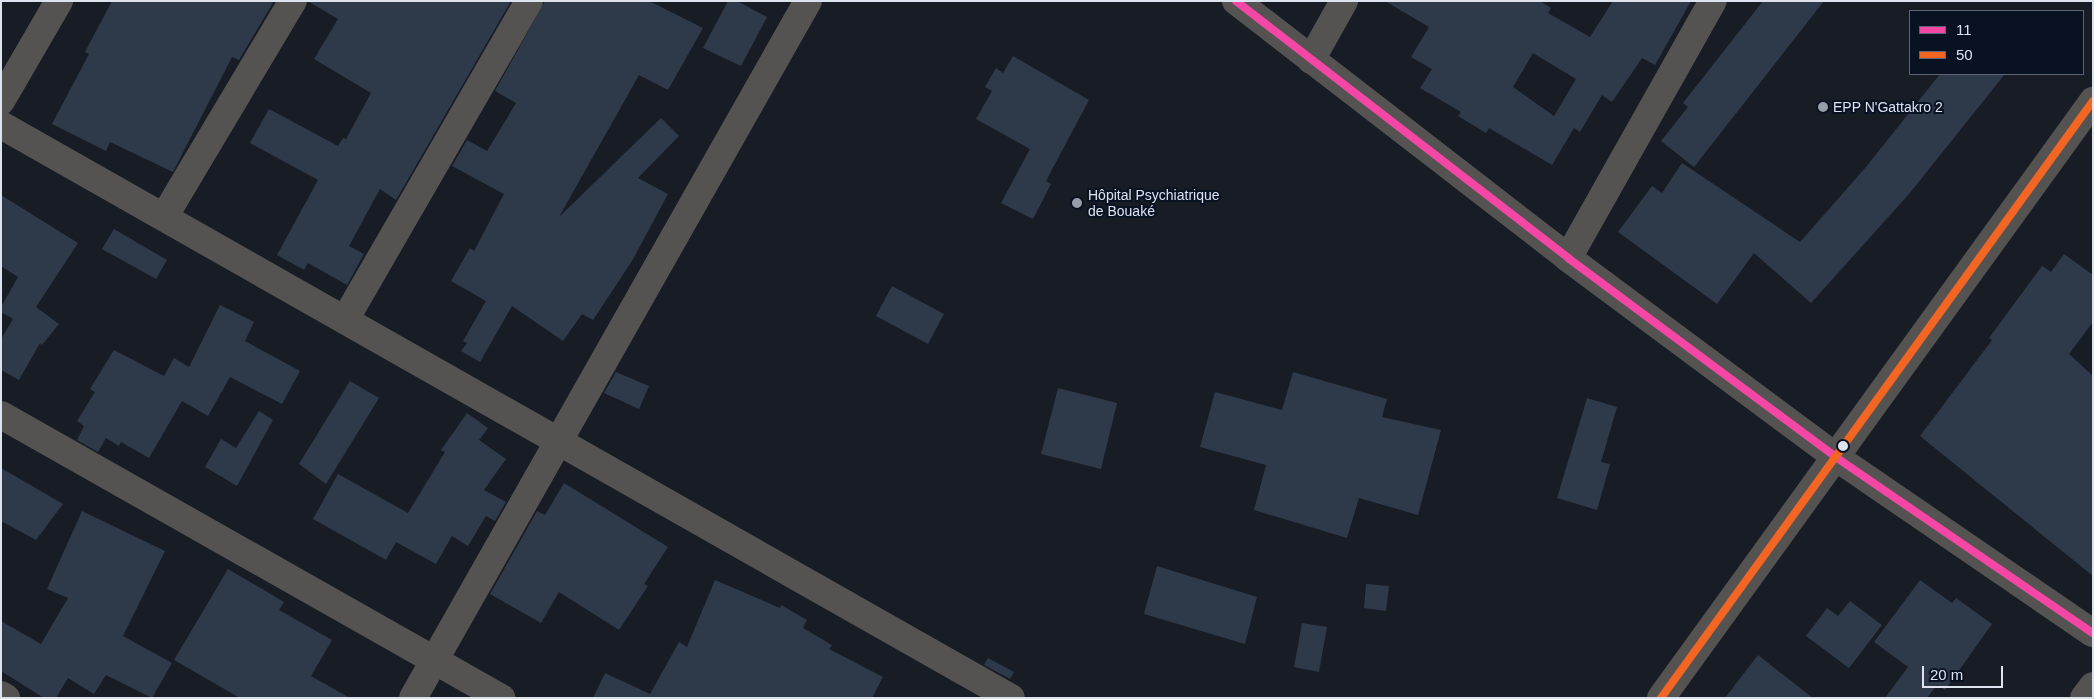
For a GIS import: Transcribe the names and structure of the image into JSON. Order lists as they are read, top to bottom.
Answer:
{
  "places": ["EPP N'Gattakro 2", "Hôpital Psychiatrique de Bouaké"],
  "lines": ["transit line 11", "transit line 50"],
  "legend": ["11", "50"],
  "scale_bar": "20 m"
}
